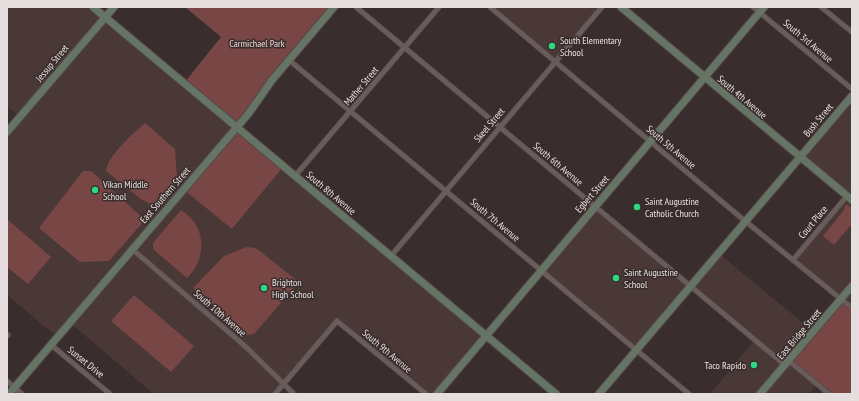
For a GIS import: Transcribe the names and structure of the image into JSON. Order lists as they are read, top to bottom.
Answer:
{
  "streets": {
    "street": [
      "South 3rd Avenue",
      "Jessup Street",
      "Mather Street",
      "South 4th Avenue",
      "Bush Street",
      "Skeel Street",
      "South 5th Avenue",
      "South 6th Avenue",
      "South 8th Avenue",
      "Egbert Street",
      "East Southern Street",
      "South 7th Avenue",
      "Court Place",
      "South 10th Avenue",
      "East Bridge Street",
      "South 9th Avenue",
      "Sunset Drive"
    ]
  },
  "crossings": [
    ["South 3rd Avenue", "Egbert Street"],
    ["Jessup Street", "South 8th Avenue"],
    ["Mather Street", "South 6th Avenue"],
    ["Mather Street", "South 8th Avenue"],
    ["Mather Street", "South 7th Avenue"],
    ["South 4th Avenue", "Bush Street"],
    ["South 4th Avenue", "Egbert Street"],
    ["South 4th Avenue", "Court Place"],
    ["Bush Street", "South 5th Avenue"],
    ["Bush Street", "South 6th Avenue"],
    ["Bush Street", "South 7th Avenue"],
    ["Skeel Street", "South 5th Avenue"],
    ["Skeel Street", "South 6th Avenue"],
    ["Skeel Street", "South 8th Avenue"],
    ["Skeel Street", "South 7th Avenue"],
    ["South 5th Avenue", "Egbert Street"],
    ["South 5th Avenue", "Court Place"],
    ["South 5th Avenue", "East Bridge Street"],
    ["South 6th Avenue", "Egbert Street"],
    ["South 6th Avenue", "East Bridge Street"],
    ["South 8th Avenue", "Egbert Street"],
    ["South 8th Avenue", "East Southern Street"],
    ["Egbert Street", "South 7th Avenue"],
    ["East Southern Street", "South 7th Avenue"],
    ["East Southern Street", "South 10th Avenue"],
    ["East Southern Street", "Sunset Drive"],
    ["South 10th Avenue", "South 9th Avenue"]
  ],
  "parks": ["Carmichael Park"],
  "places": [
    "South Elementary School",
    "Vikan Middle School",
    "Saint Augustine Catholic Church",
    "Saint Augustine School",
    "Brighton High School",
    "Taco Rapido"
  ]
}
